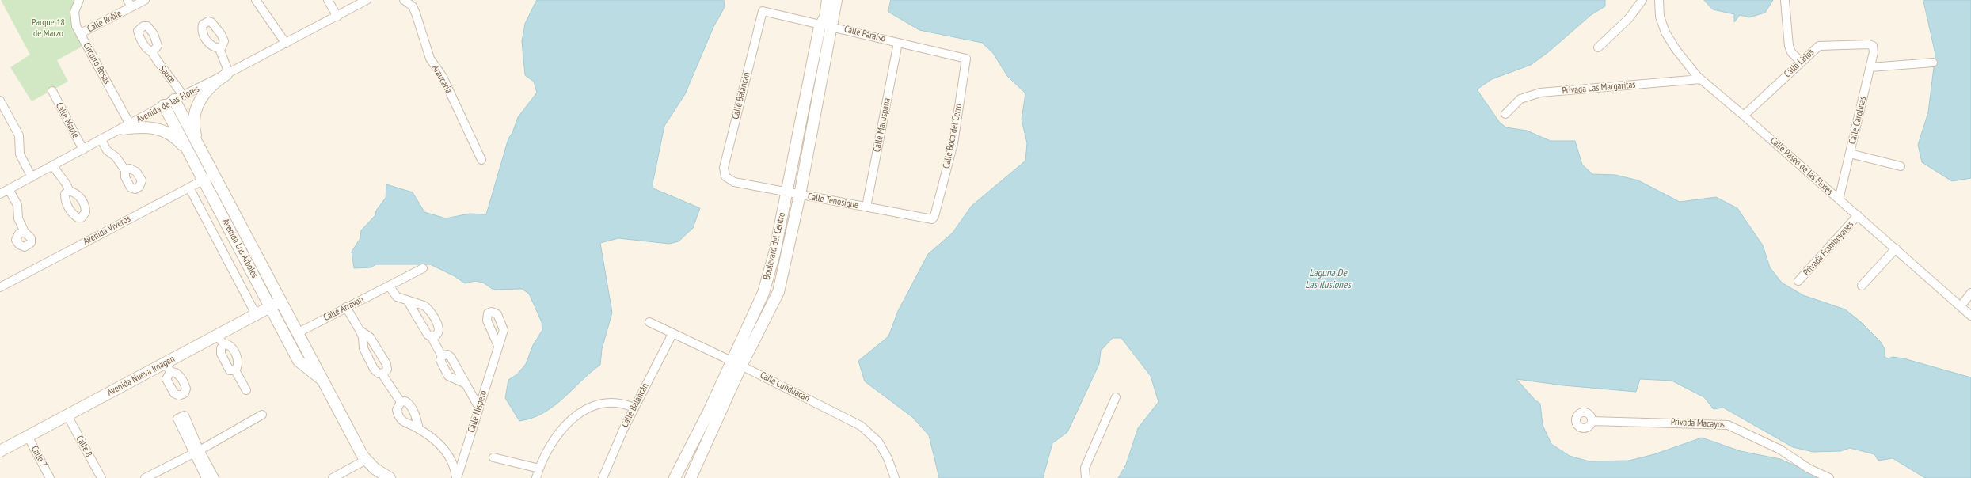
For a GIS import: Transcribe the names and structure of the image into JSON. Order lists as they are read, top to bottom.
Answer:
{
  "streets": {
    "street": [
      "Calle Roble",
      "Calle Paraíso",
      "Circuito Rosas",
      "Calle Lirios",
      "Sauce",
      "Araucaria",
      "Privada Las Margaritas",
      "Calle Balancán",
      "Avenida de las Flores",
      "Calle Maple",
      "Calle Carolinas",
      "Calle Macuspana",
      "Calle Boca del Cerro",
      "Calle Paseo de las Flores",
      "Calle Tenosique",
      "Avenida Viveros",
      "Boulevard del Centro",
      "Avenida Los Árboles",
      "Privada Framboyanes",
      "Calle Arrayán",
      "Avenida Nueva Imagen",
      "Calle Cunduacán",
      "Calle Níspero",
      "Privada Macayos",
      "Calle 8",
      "Calle 7"
    ]
  },
  "crossings": [
    ["Calle Roble", "Circuito Rosas"],
    ["Calle Paraíso", "Calle Balancán"],
    ["Calle Paraíso", "Calle Macuspana"],
    ["Calle Paraíso", "Calle Boca del Cerro"],
    ["Calle Paraíso", "Boulevard del Centro"],
    ["Circuito Rosas", "Avenida de las Flores"],
    ["Calle Lirios", "Calle Carolinas"],
    ["Calle Lirios", "Calle Paseo de las Flores"],
    ["Sauce", "Avenida de las Flores"],
    ["Sauce", "Avenida Los Árboles"],
    ["Privada Las Margaritas", "Calle Paseo de las Flores"],
    ["Calle Balancán", "Calle Tenosique"],
    ["Calle Balancán", "Calle Cunduacán"],
    ["Avenida de las Flores", "Calle Maple"],
    ["Avenida de las Flores", "Avenida Los Árboles"],
    ["Calle Carolinas", "Calle Paseo de las Flores"],
    ["Calle Macuspana", "Calle Tenosique"],
    ["Calle Boca del Cerro", "Calle Tenosique"],
    ["Calle Paseo de las Flores", "Privada Framboyanes"],
    ["Calle Tenosique", "Boulevard del Centro"],
    ["Avenida Viveros", "Avenida Los Árboles"],
    ["Boulevard del Centro", "Calle Cunduacán"],
    ["Avenida Los Árboles", "Calle Arrayán"],
    ["Avenida Los Árboles", "Avenida Nueva Imagen"],
    ["Avenida Nueva Imagen", "Calle 8"],
    ["Avenida Nueva Imagen", "Calle 7"]
  ],
  "water": ["Laguna De Las Ilusiones"],
  "parks": ["Parque 18 de Marzo"]
}
